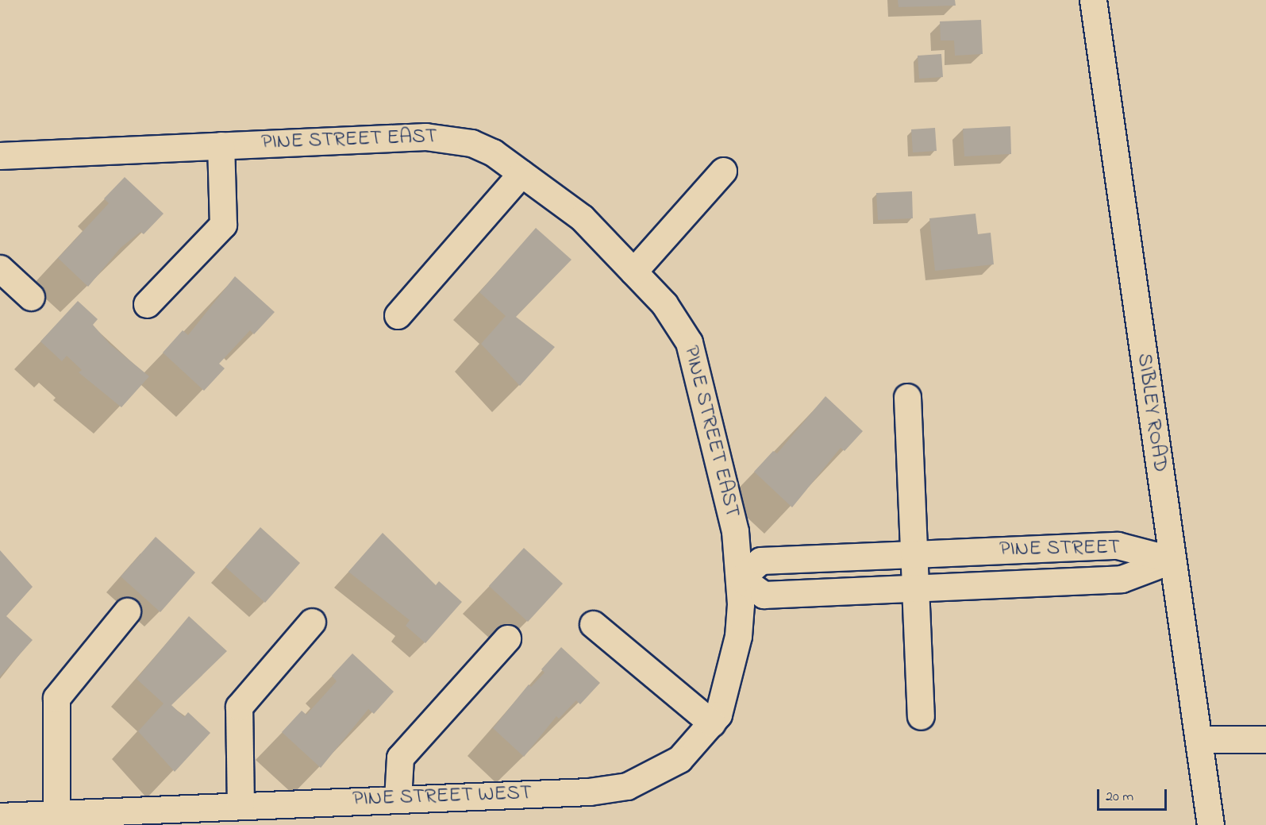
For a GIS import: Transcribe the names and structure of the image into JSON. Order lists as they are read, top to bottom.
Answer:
{
  "streets": {
    "street": [
      "PINE STREET EAST",
      "SIBLEY ROAD",
      "PINE STREET",
      "PINE STREET WEST"
    ]
  },
  "crossings": [
    ["PINE STREET EAST", "PINE STREET"],
    ["PINE STREET EAST", "PINE STREET WEST"],
    ["SIBLEY ROAD", "PINE STREET"],
    ["PINE STREET", "PINE STREET WEST"]
  ],
  "scale_bar": "20 m"
}
